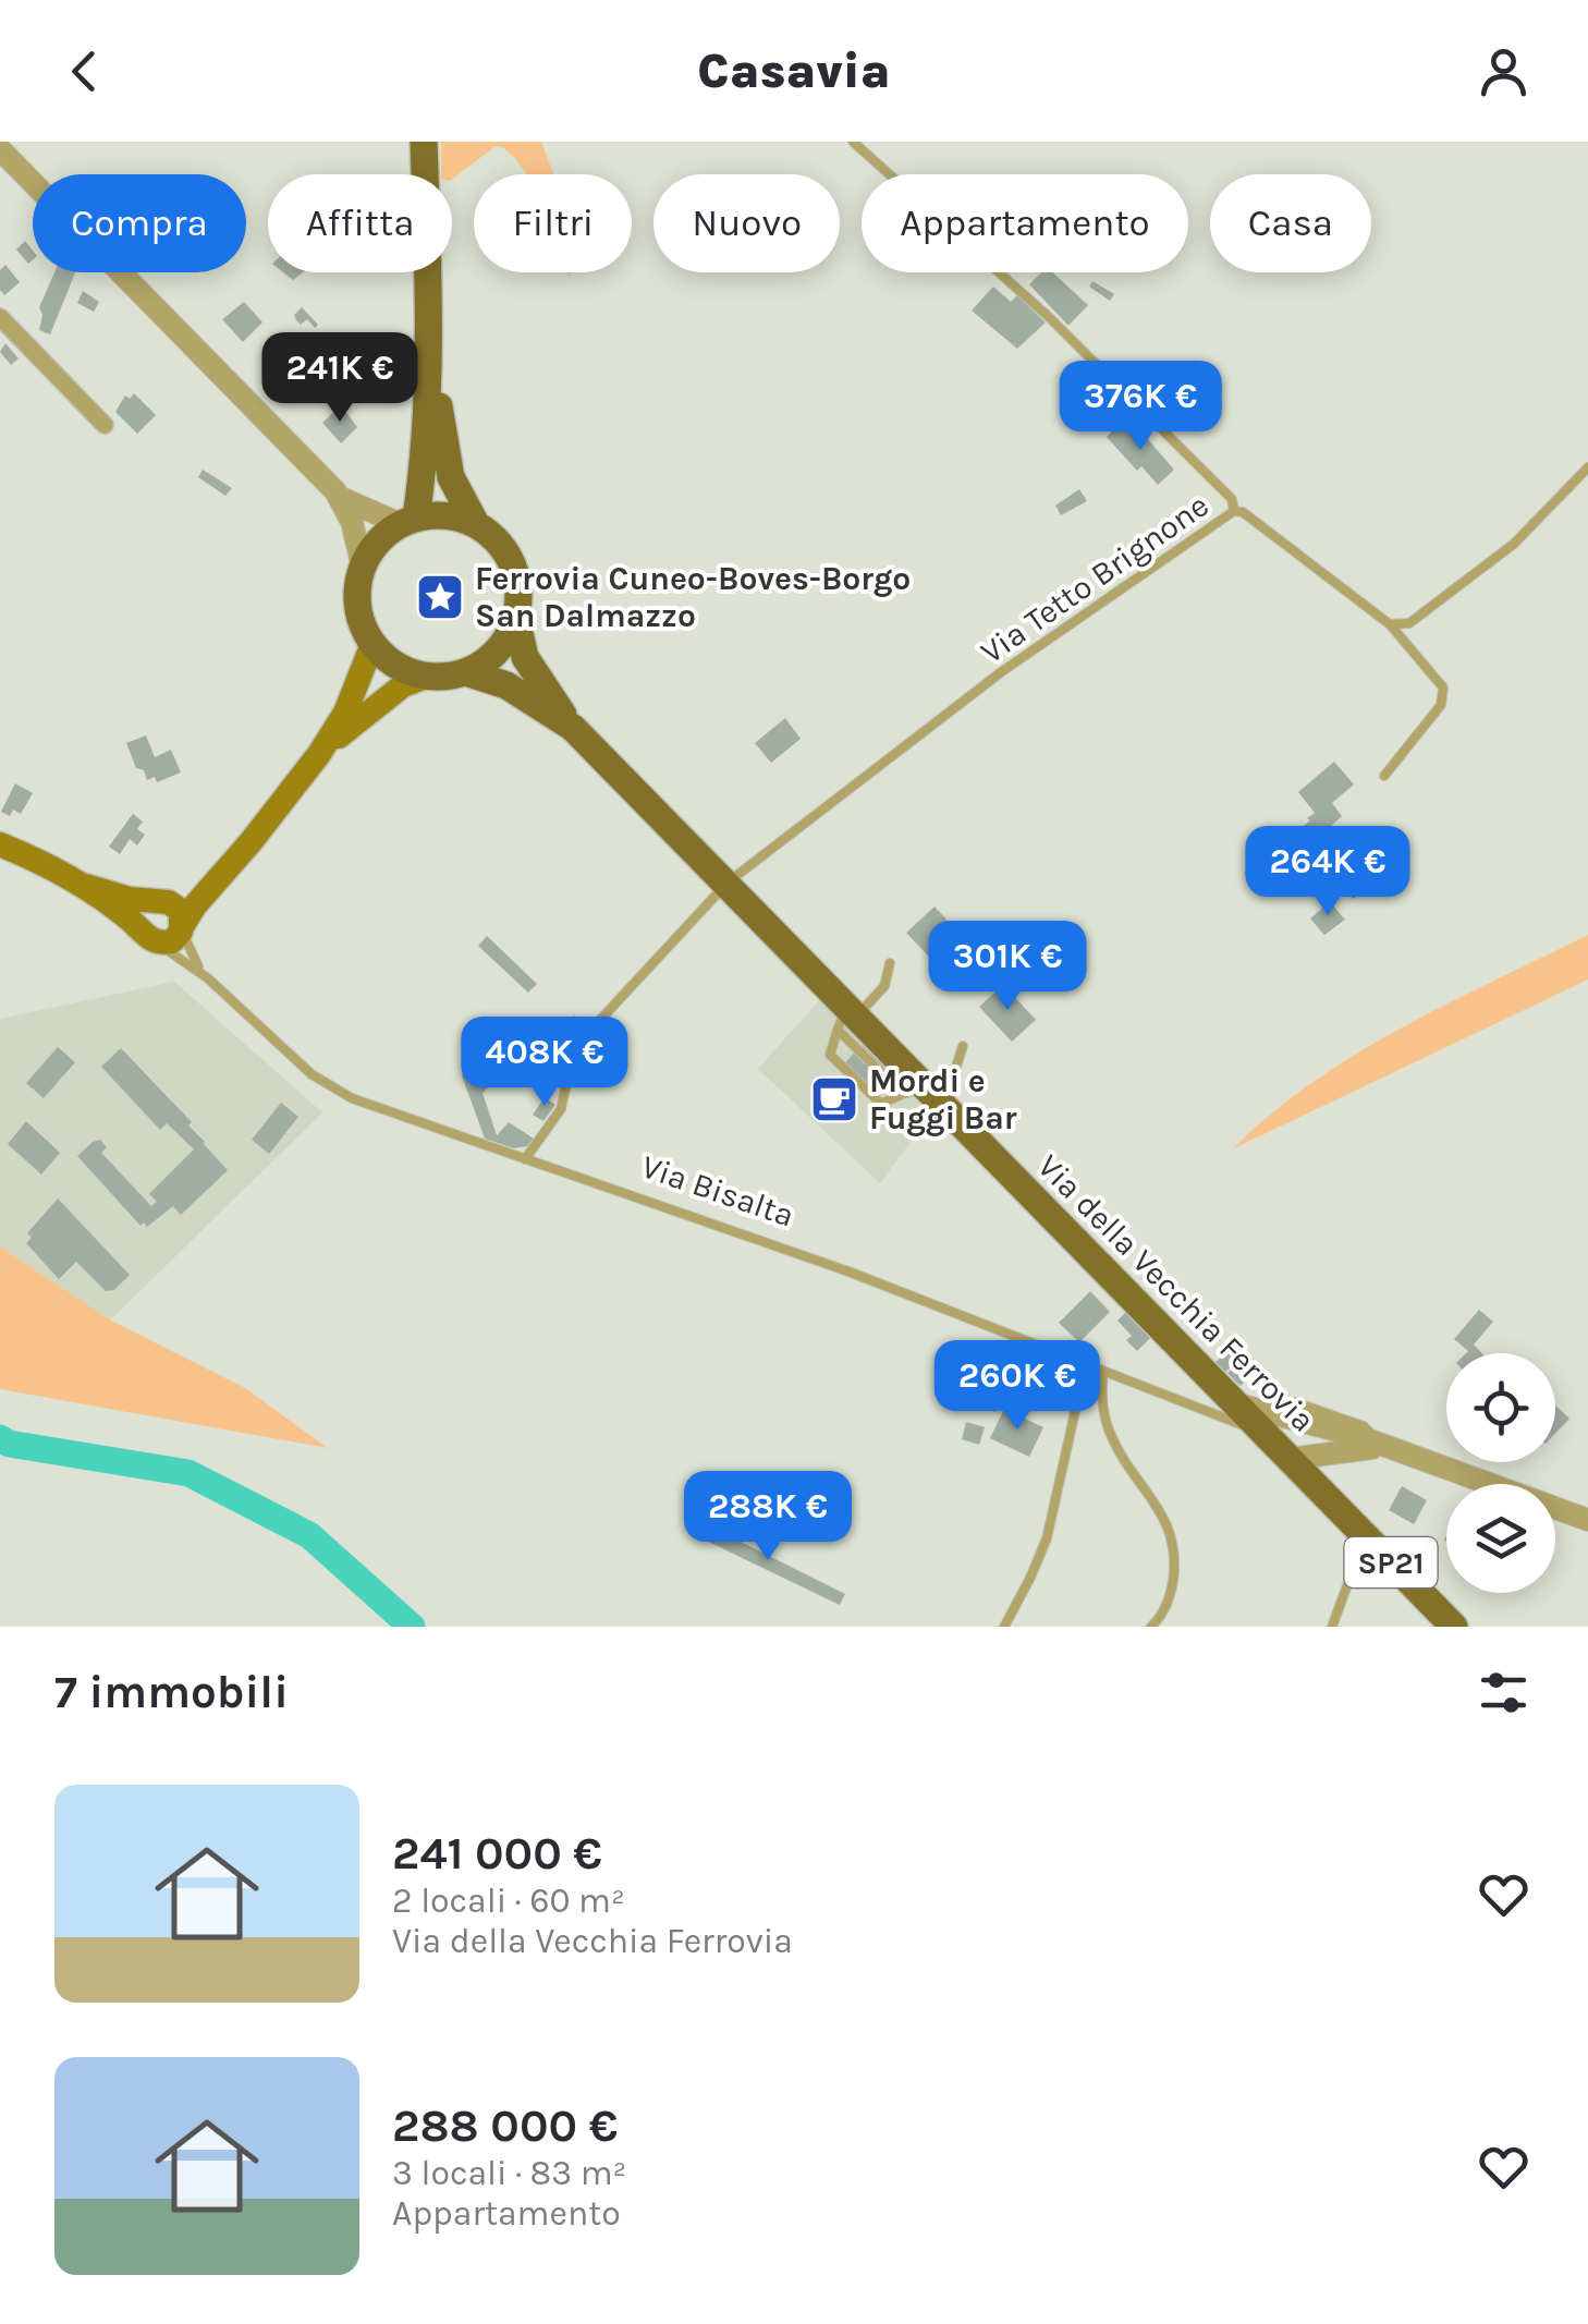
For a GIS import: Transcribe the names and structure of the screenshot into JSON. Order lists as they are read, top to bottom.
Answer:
{
  "streets": {
    "main road": ["Via Bisalta", "Via della Vecchia Ferrovia", "SP21"],
    "lane": ["Via Tetto Brignone"]
  },
  "crossings": [
    ["Via Tetto Brignone", "Via Bisalta"],
    ["Via Tetto Brignone", "Via della Vecchia Ferrovia"],
    ["Via Bisalta", "Via della Vecchia Ferrovia"]
  ],
  "places": {
    "place": ["Ferrovia Cuneo-Boves-Borgo San Dalmazzo"],
    "cafe": ["Mordi e Fuggi Bar"]
  },
  "page": {
    "header": "Casavia",
    "chip": [
      "Compra",
      "Affitta",
      "Filtri",
      "Nuovo",
      "Appartamento",
      "Casa"
    ],
    "price": [
      "241K €",
      "376K €",
      "264K €",
      "301K €",
      "408K €",
      "260K €",
      "288K €"
    ],
    "heading": "7 immobili",
    "list": [
      {
        "name": "241 000 €",
        "note": "2 locali · 60 m² · Via della Vecchia Ferrovia"
      },
      {
        "name": "288 000 €",
        "note": "3 locali · 83 m² · Appartamento"
      }
    ]
  }
}
